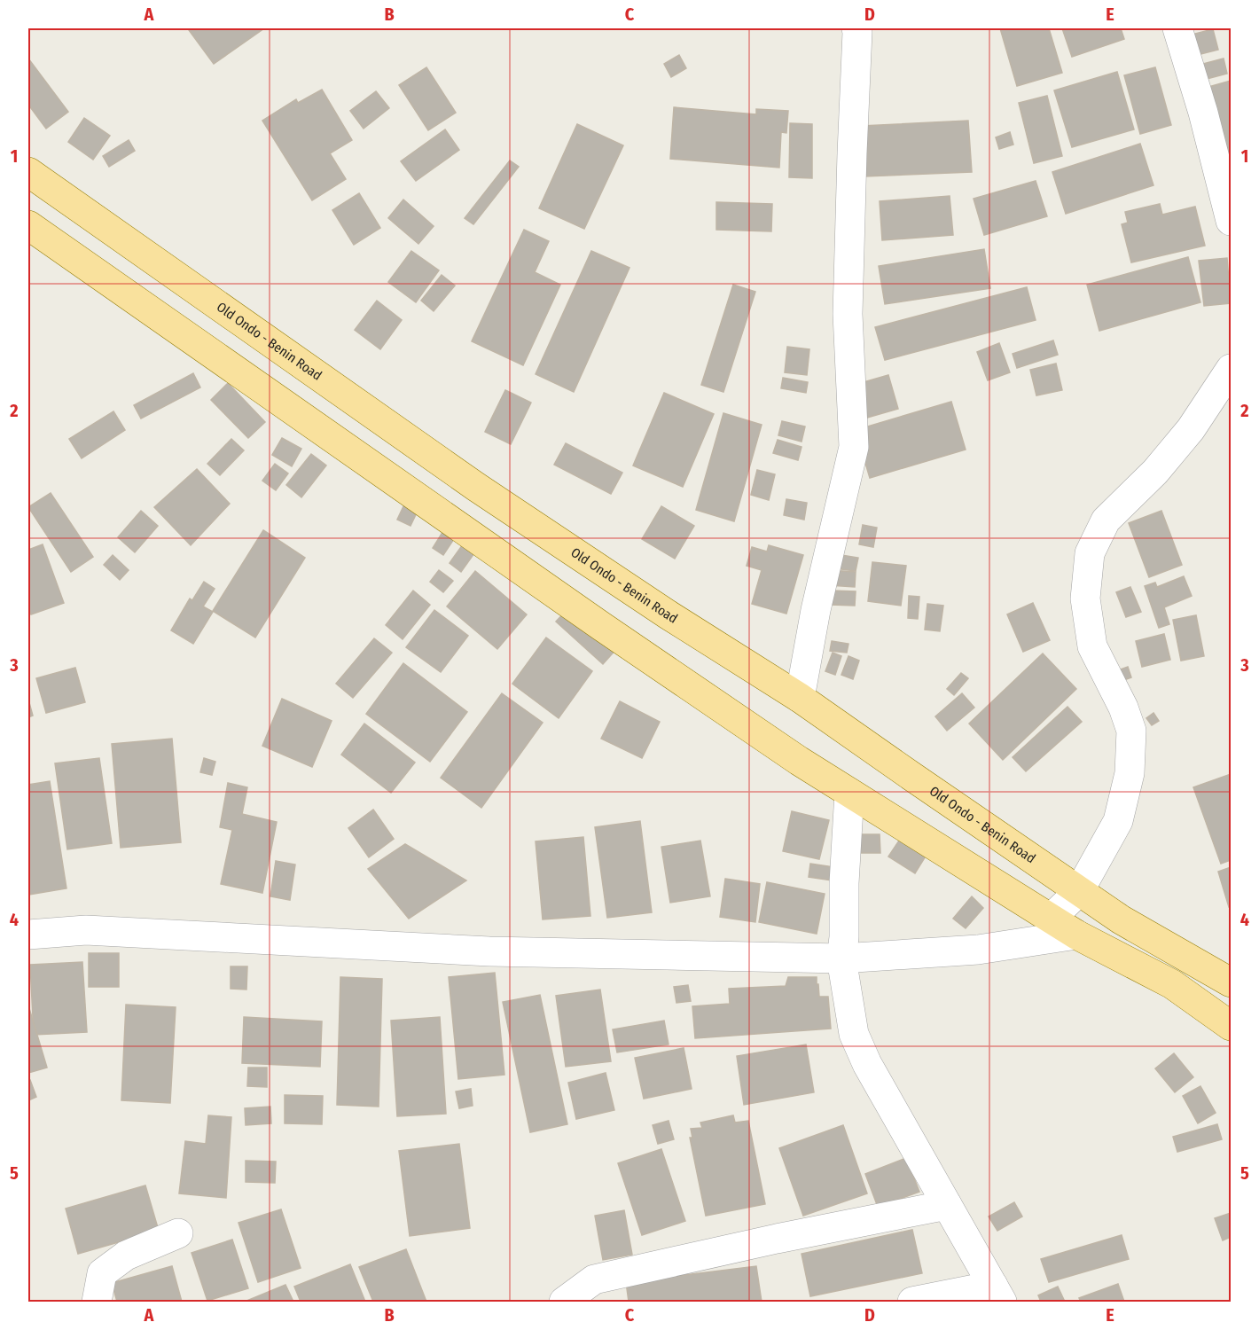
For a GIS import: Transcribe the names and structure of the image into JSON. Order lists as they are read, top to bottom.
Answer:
{
  "streets": {
    "main road": ["Old Ondo - Benin Road"]
  },
  "grid": {
    "columns": [
      "A",
      "B",
      "C",
      "D",
      "E"
    ],
    "rows": [
      "1",
      "2",
      "3",
      "4",
      "5"
    ]
  }
}
